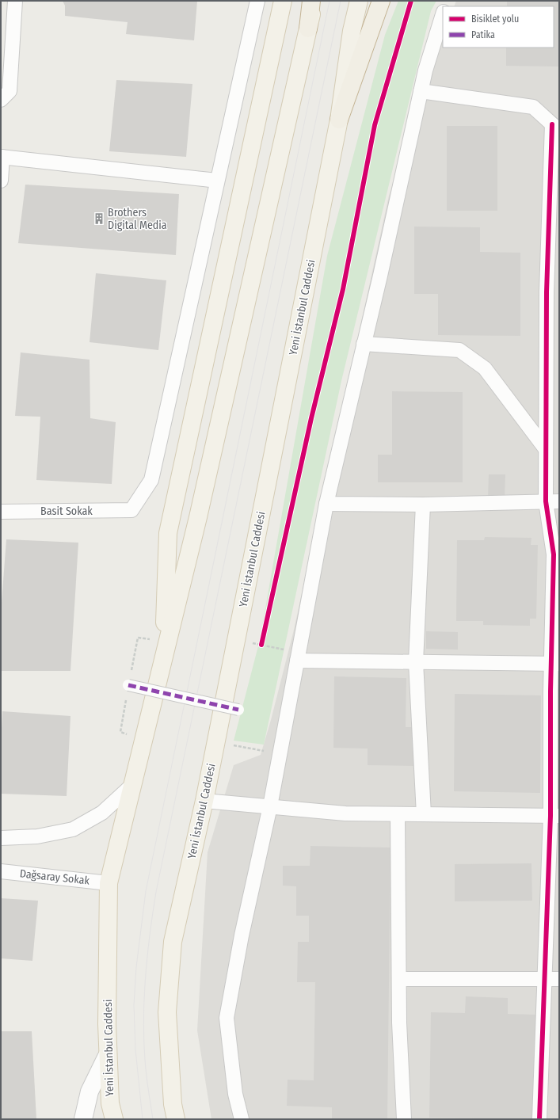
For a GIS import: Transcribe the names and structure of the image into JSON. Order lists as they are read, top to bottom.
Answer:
{
  "streets": {
    "main road": ["Yeni İstanbul Caddesi"],
    "street": ["Basit Sokak", "Dağsaray Sokak"]
  },
  "crossings": [
    ["Yeni İstanbul Caddesi", "Dağsaray Sokak"]
  ],
  "places": {
    "building": ["Brothers Digital Media"]
  },
  "legend": ["Bisiklet yolu", "Patika"]
}
